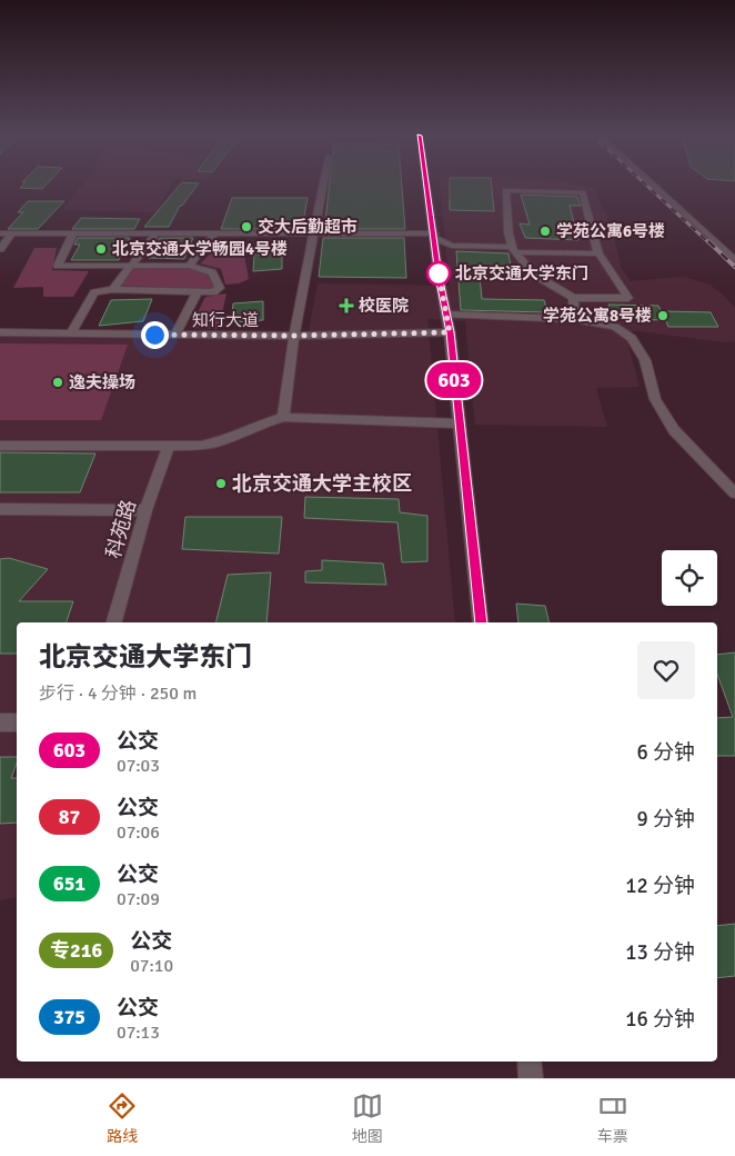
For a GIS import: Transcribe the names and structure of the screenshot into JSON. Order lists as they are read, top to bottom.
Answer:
{
  "streets": {
    "street": ["知行大道", "科苑路"]
  },
  "places": {
    "other": [
      "交大后勤超市",
      "学苑公寓6号楼",
      "北京交通大学畅园4号楼",
      "北京交通大学东门",
      "学苑公寓8号楼",
      "逸夫操场",
      "北京交通大学主校区"
    ],
    "health": ["校医院"]
  },
  "lines": ["bus line 603"],
  "page": {
    "on_map": "603",
    "heading": ["北京交通大学东门", "步行 · 4 分钟 · 250 m"],
    "list": [
      {
        "mark": "603",
        "name": "公交",
        "note": "07:03",
        "value": "6 分钟"
      },
      {
        "mark": "87",
        "name": "公交",
        "note": "07:06",
        "value": "9 分钟"
      },
      {
        "mark": "651",
        "name": "公交",
        "note": "07:09",
        "value": "12 分钟"
      },
      {
        "mark": "专216",
        "name": "公交",
        "note": "07:10",
        "value": "13 分钟"
      },
      {
        "mark": "375",
        "name": "公交",
        "note": "07:13",
        "value": "16 分钟"
      }
    ],
    "tabs": ["路线", "地图", "车票"]
  }
}
